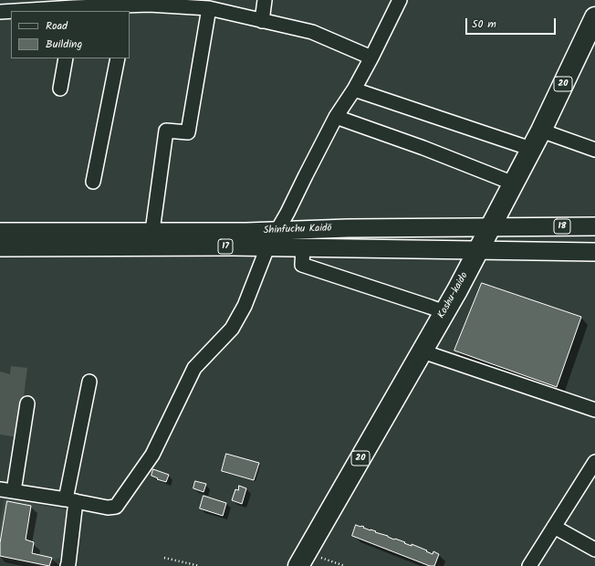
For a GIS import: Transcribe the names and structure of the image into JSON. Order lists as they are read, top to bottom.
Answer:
{
  "streets": {
    "highway": ["20", "Koshu-kaido"],
    "main road": ["18", "Shinfuchu Kaidō", "17"]
  },
  "crossings": [
    ["Shinfuchu Kaidō", "Koshu-kaido"]
  ],
  "legend": ["Road", "Building"],
  "scale_bar": "50 m"
}
